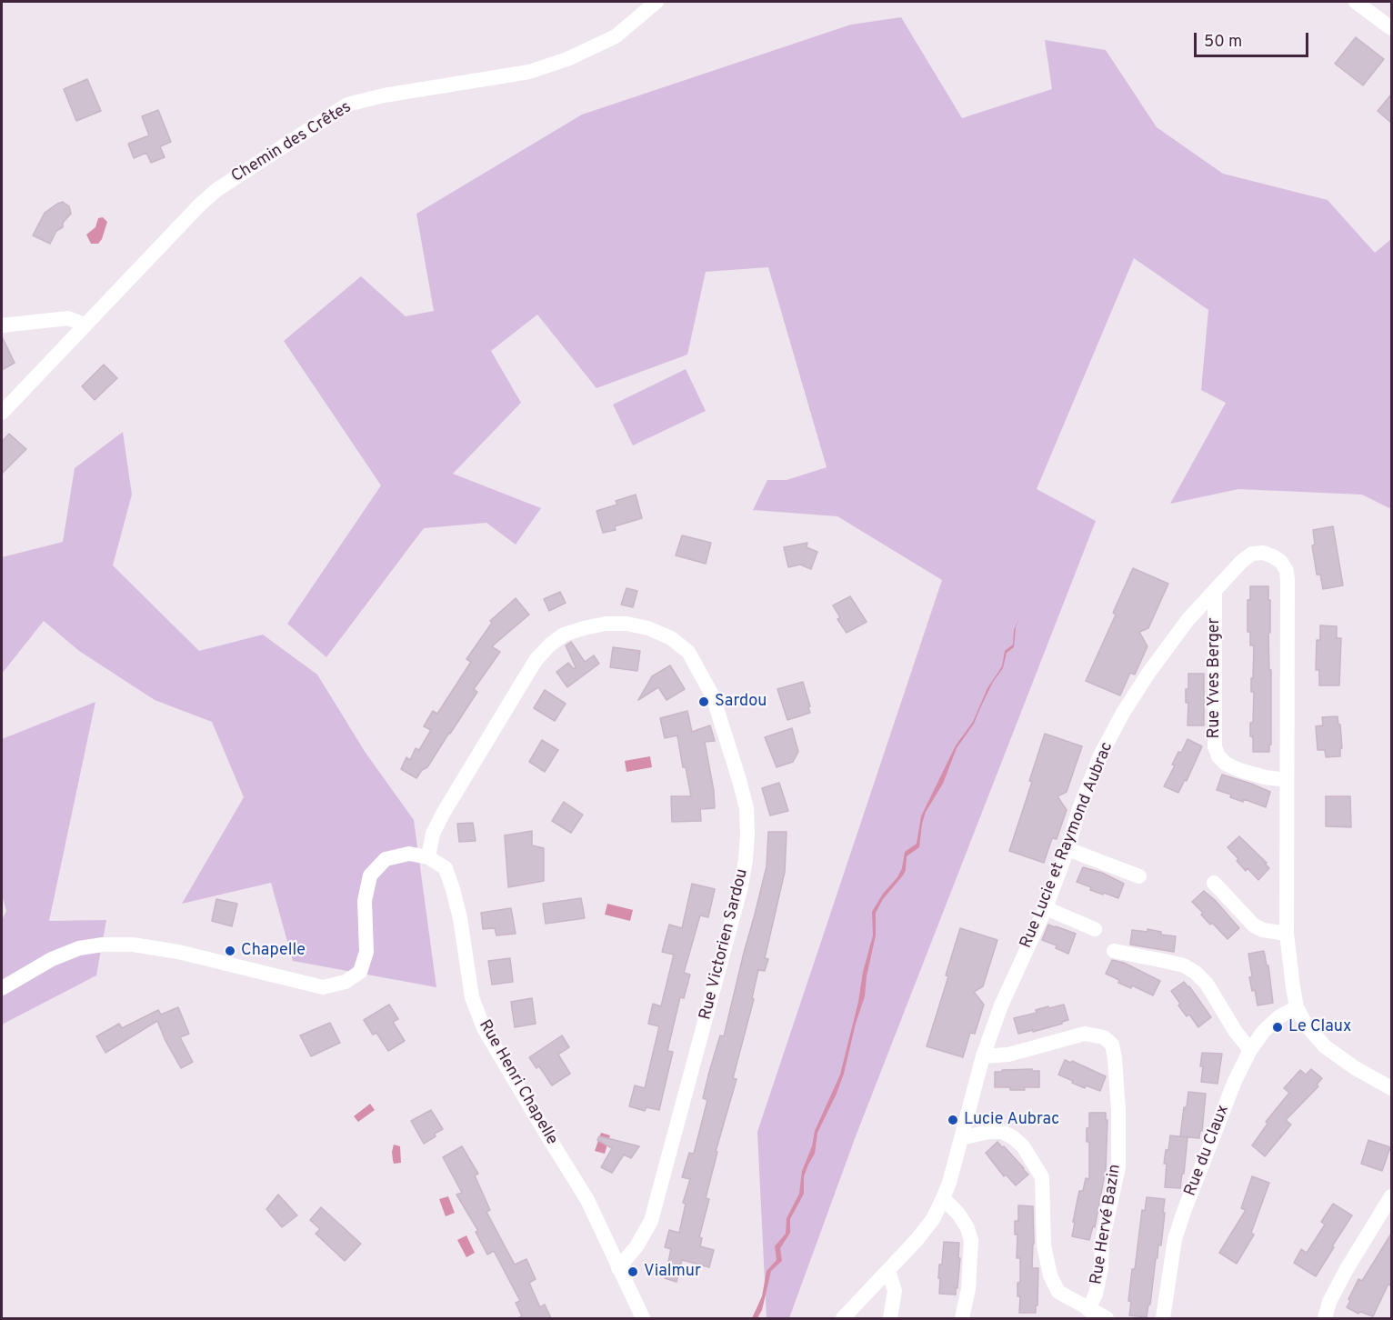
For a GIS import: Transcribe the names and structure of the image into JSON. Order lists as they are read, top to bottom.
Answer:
{
  "streets": {
    "street": [
      "Chemin des Crêtes",
      "Rue Yves Berger",
      "Rue Lucie et Raymond Aubrac",
      "Rue Victorien Sardou",
      "Rue Henri Chapelle",
      "Rue du Claux",
      "Rue Hervé Bazin"
    ]
  },
  "crossings": [
    ["Rue Yves Berger", "Rue Lucie et Raymond Aubrac"],
    ["Rue Lucie et Raymond Aubrac", "Rue du Claux"],
    ["Rue Lucie et Raymond Aubrac", "Rue Hervé Bazin"],
    ["Rue Victorien Sardou", "Rue Henri Chapelle"]
  ],
  "places": [
    "Sardou",
    "Chapelle",
    "Le Claux",
    "Lucie Aubrac",
    "Vialmur"
  ],
  "scale_bar": "50 m"
}
